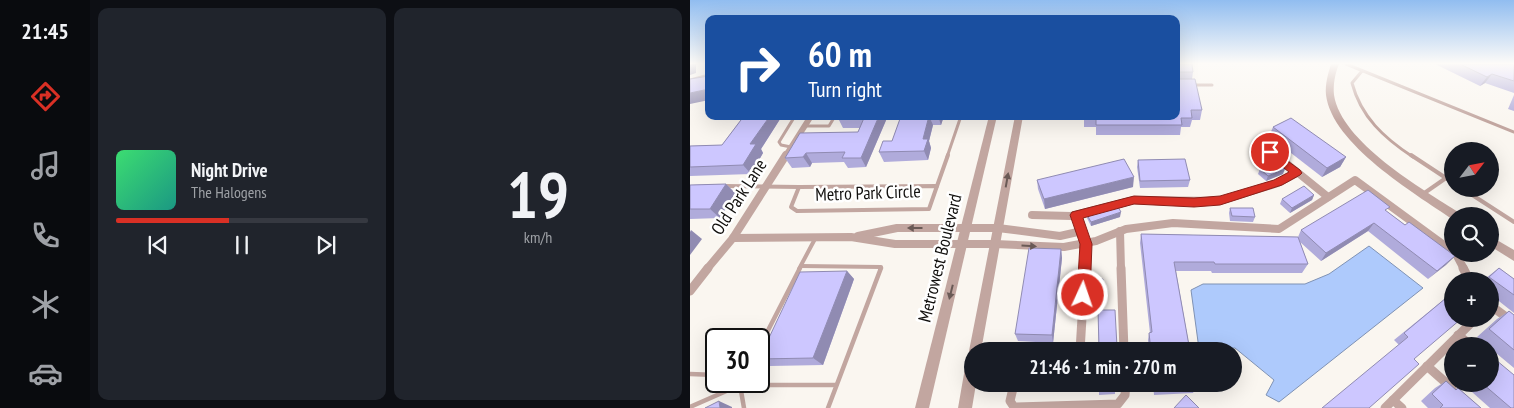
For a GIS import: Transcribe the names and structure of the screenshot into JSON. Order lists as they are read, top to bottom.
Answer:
{
  "streets": {
    "street": ["Metro Park Circle", "Old Park Lane", "Metrowest Boulevard"]
  },
  "crossings": [
    ["Metro Park Circle", "Old Park Lane"],
    ["Metro Park Circle", "Metrowest Boulevard"]
  ],
  "north": "top right",
  "page": {
    "tabs": "21:45",
    "tile": ["19", "km/h"],
    "turn": ["60 m", "Turn right"],
    "map_buttons": ["+", "−"],
    "song": ["Night Drive", "The Halogens"],
    "limit": "30",
    "trip": "21:46 · 1 min · 270 m"
  }
}
